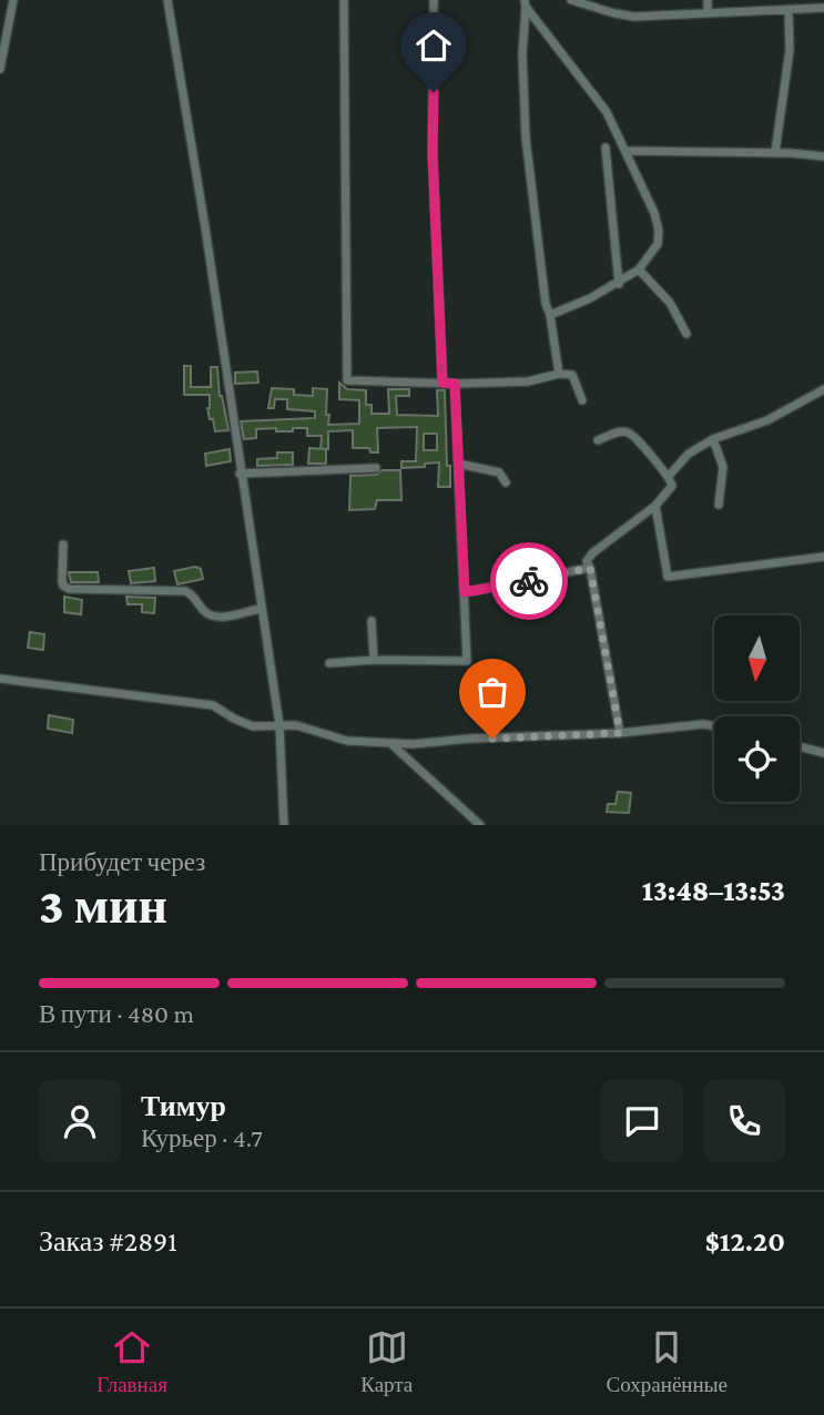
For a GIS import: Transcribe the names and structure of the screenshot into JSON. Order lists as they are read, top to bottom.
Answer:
{
  "north": "bottom",
  "page": {
    "heading": ["3 мин", "Прибудет через", "13:48–13:53"],
    "panel": [
      "Тимур",
      "Курьер · 4.7",
      "Заказ #2891",
      "$12.20"
    ],
    "bar": "В пути · 480 m",
    "tabs": ["Главная", "Карта", "Сохранённые"]
  }
}
